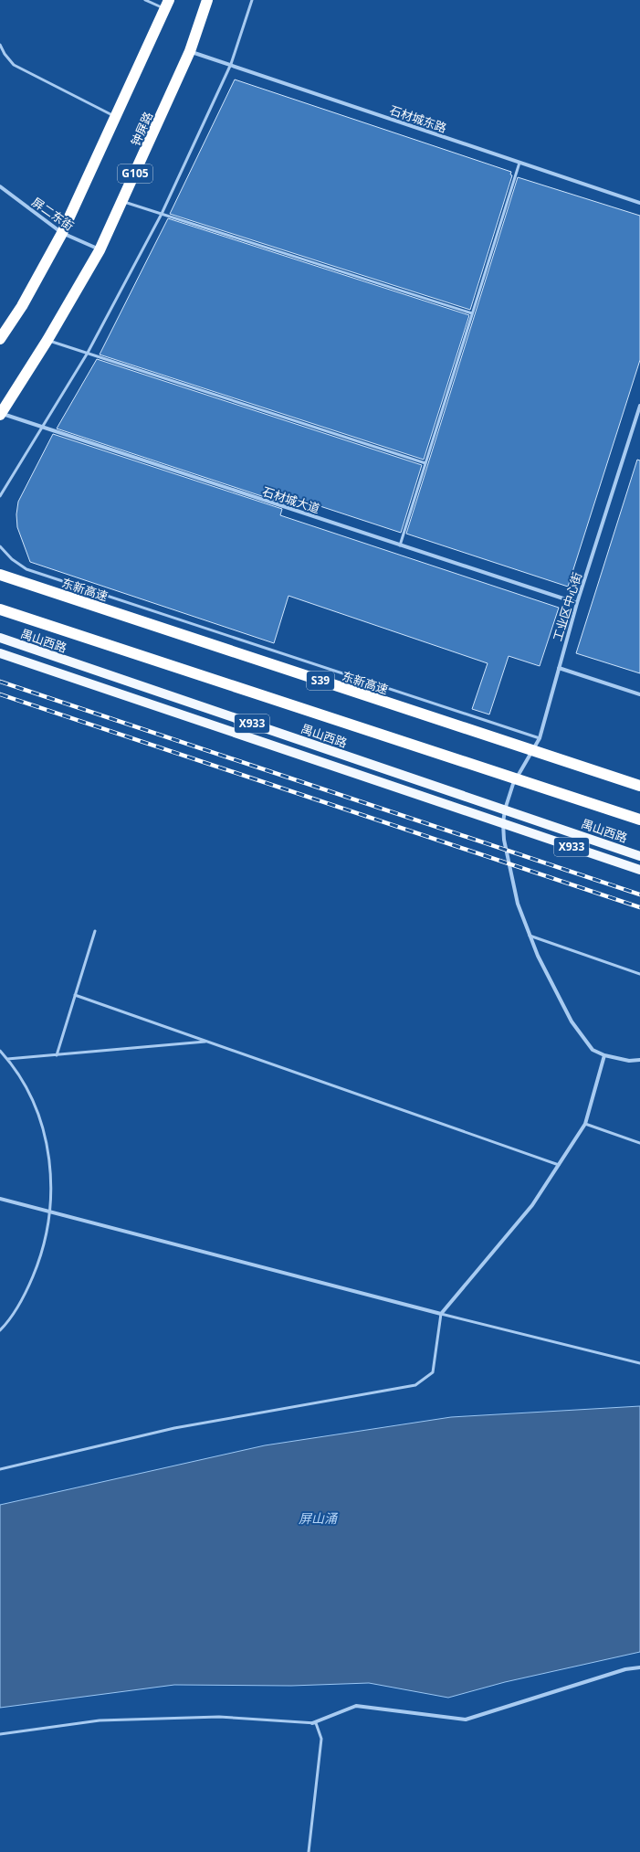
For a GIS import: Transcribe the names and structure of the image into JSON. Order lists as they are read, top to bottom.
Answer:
{
  "streets": {
    "highway": [
      "钟屏路",
      "G105",
      "东新高速",
      "S39"
    ],
    "main road": ["禺山西路", "X933"],
    "street": [
      "石材城东路",
      "屏二东街",
      "石材城大道",
      "工业区中心街"
    ]
  },
  "crossings": [
    ["石材城东路", "钟屏路"],
    ["钟屏路", "G105"],
    ["钟屏路", "屏二东街"],
    ["G105", "石材城大道"],
    ["石材城大道", "工业区中心街"],
    ["工业区中心街", "禺山西路"],
    ["工业区中心街", "X933"]
  ],
  "water": ["屏山涌"]
}
